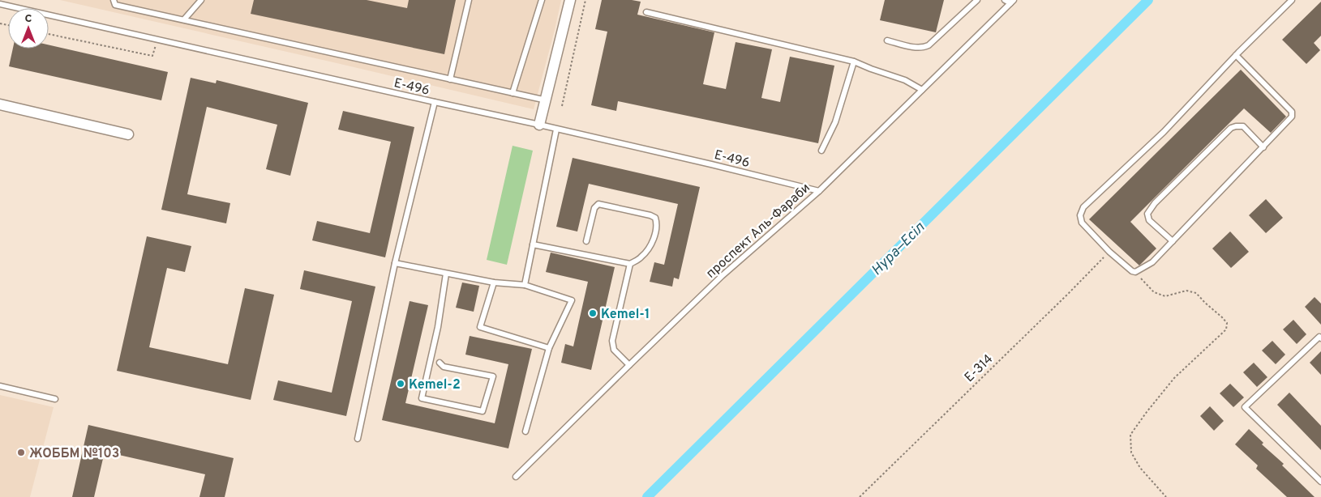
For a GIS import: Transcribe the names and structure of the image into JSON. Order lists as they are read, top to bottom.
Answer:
{
  "streets": {
    "lane": ["E-496", "проспект Аль-Фараби"],
    "path": ["E-314"]
  },
  "crossings": [
    ["E-496", "проспект Аль-Фараби"]
  ],
  "water": ["Нура—Есіл"],
  "places": ["Kemel-1", "Kemel-2", "ЖОББМ №103"],
  "north": "top"
}
